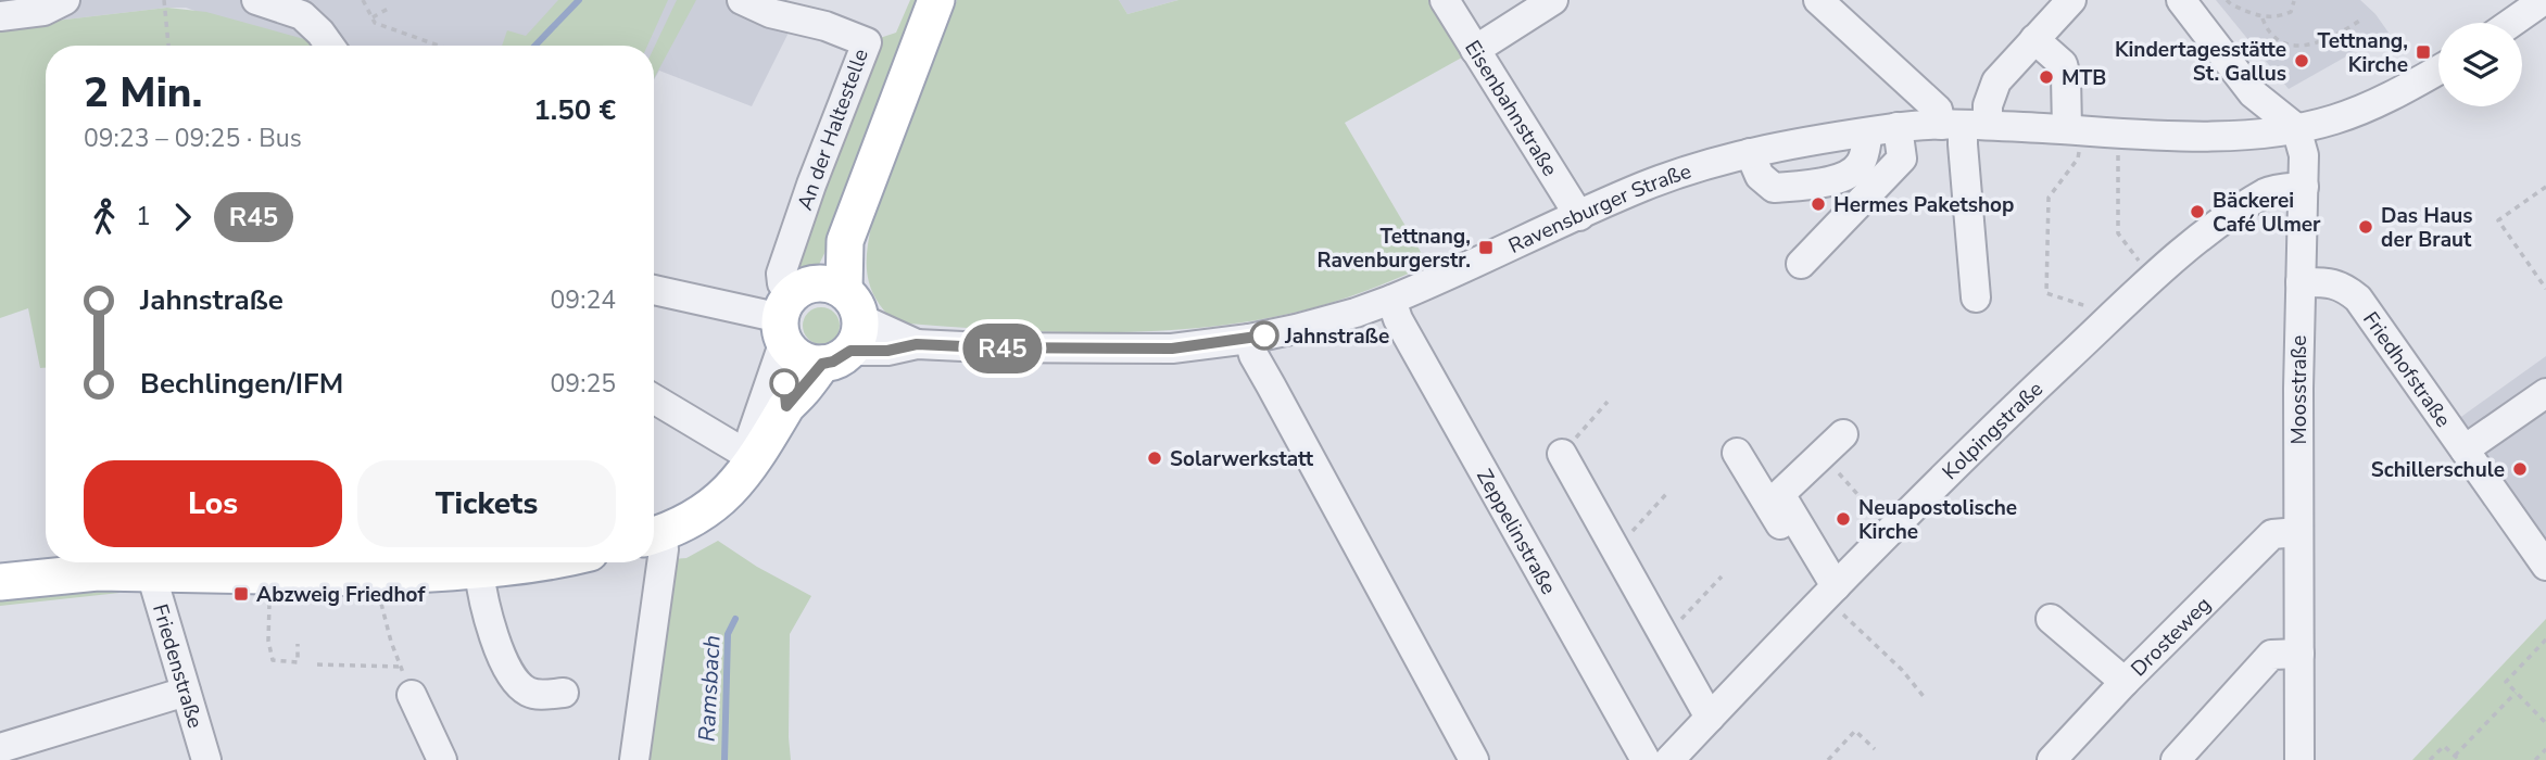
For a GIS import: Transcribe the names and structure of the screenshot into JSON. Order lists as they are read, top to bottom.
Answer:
{
  "streets": {
    "main road": ["Ravensburger Straße"],
    "street": [
      "Eisenbahnstraße",
      "An der Haltestelle",
      "Friedhofstraße",
      "Moosstraße",
      "Kolpingstraße",
      "Zeppelinstraße",
      "Drosteweg",
      "Friedenstraße"
    ]
  },
  "crossings": [
    ["Eisenbahnstraße", "Ravensburger Straße"],
    ["An der Haltestelle", "Ravensburger Straße"],
    ["Ravensburger Straße", "Moosstraße"],
    ["Ravensburger Straße", "Zeppelinstraße"],
    ["Friedhofstraße", "Moosstraße"],
    ["Moosstraße", "Kolpingstraße"],
    ["Moosstraße", "Drosteweg"]
  ],
  "water": ["Ramsbach"],
  "places": {
    "transit": ["Tettnang, Kirche", "Tettnang, Ravenburgerstr.", "Abzweig Friedhof"],
    "other": [
      "Kindertagesstätte St. Gallus",
      "MTB",
      "Hermes Paketshop",
      "Bäckerei Café Ulmer",
      "Das Haus der Braut",
      "Jahnstraße",
      "Solarwerkstatt",
      "Schillerschule",
      "Neuapostolische Kirche"
    ]
  },
  "lines": ["bus line R45"],
  "page": {
    "on_map": "R45",
    "heading": ["2 Min.", "09:23 – 09:25 · Bus", "1.50 €"],
    "legs": ["1", "R45"],
    "list": [
      {
        "name": "Jahnstraße",
        "value": "09:24"
      },
      {
        "name": "Bechlingen/IFM",
        "value": "09:25"
      }
    ],
    "buttons": ["Los", "Tickets"]
  }
}
